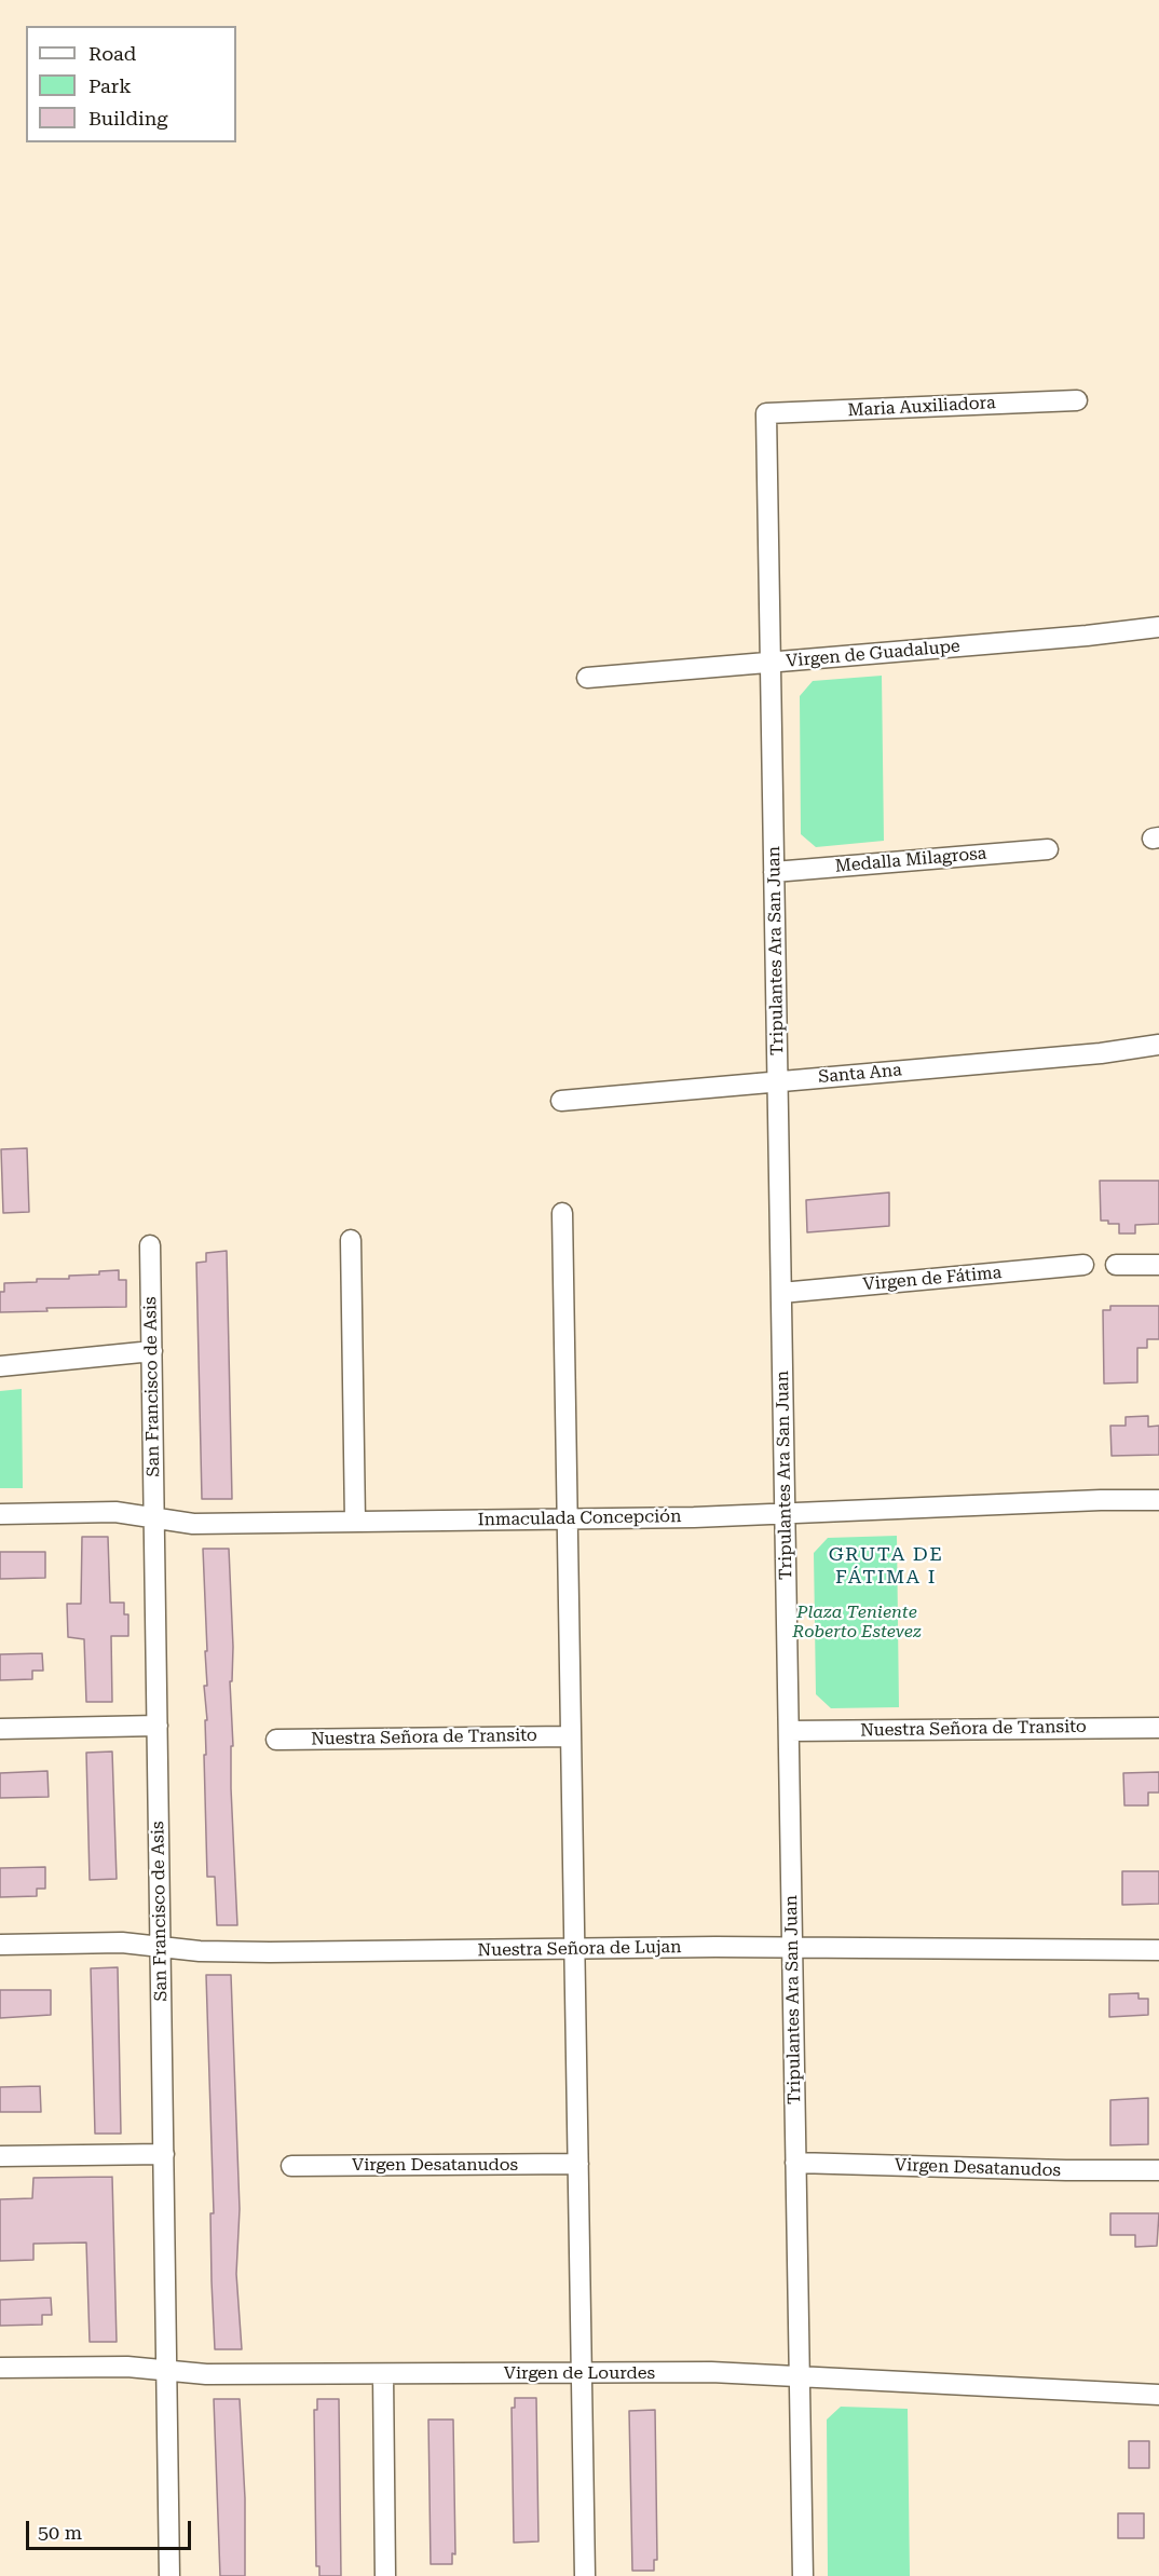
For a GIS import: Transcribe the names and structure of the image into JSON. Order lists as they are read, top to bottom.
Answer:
{
  "streets": {
    "street": [
      "Maria Auxiliadora",
      "Virgen de Guadalupe",
      "Medalla Milagrosa",
      "Tripulantes Ara San Juan",
      "Santa Ana",
      "Virgen de Fátima",
      "San Francisco de Asis",
      "Inmaculada Concepción",
      "Nuestra Señora de Transito",
      "Nuestra Señora de Lujan",
      "Virgen Desatanudos",
      "Virgen de Lourdes"
    ]
  },
  "crossings": [
    ["Maria Auxiliadora", "Tripulantes Ara San Juan"],
    ["Virgen de Guadalupe", "Tripulantes Ara San Juan"],
    ["Medalla Milagrosa", "Tripulantes Ara San Juan"],
    ["Tripulantes Ara San Juan", "Santa Ana"],
    ["Tripulantes Ara San Juan", "Virgen de Fátima"],
    ["Tripulantes Ara San Juan", "Inmaculada Concepción"],
    ["Tripulantes Ara San Juan", "Nuestra Señora de Transito"],
    ["Tripulantes Ara San Juan", "Nuestra Señora de Lujan"],
    ["Tripulantes Ara San Juan", "Virgen Desatanudos"],
    ["Tripulantes Ara San Juan", "Virgen de Lourdes"],
    ["San Francisco de Asis", "Inmaculada Concepción"],
    ["San Francisco de Asis", "Nuestra Señora de Lujan"],
    ["San Francisco de Asis", "Virgen de Lourdes"]
  ],
  "districts": ["GRUTA DE FÁTIMA I"],
  "parks": ["Plaza Teniente Roberto Estevez"],
  "legend": ["Road", "Park", "Building"],
  "scale_bar": "50 m"
}
